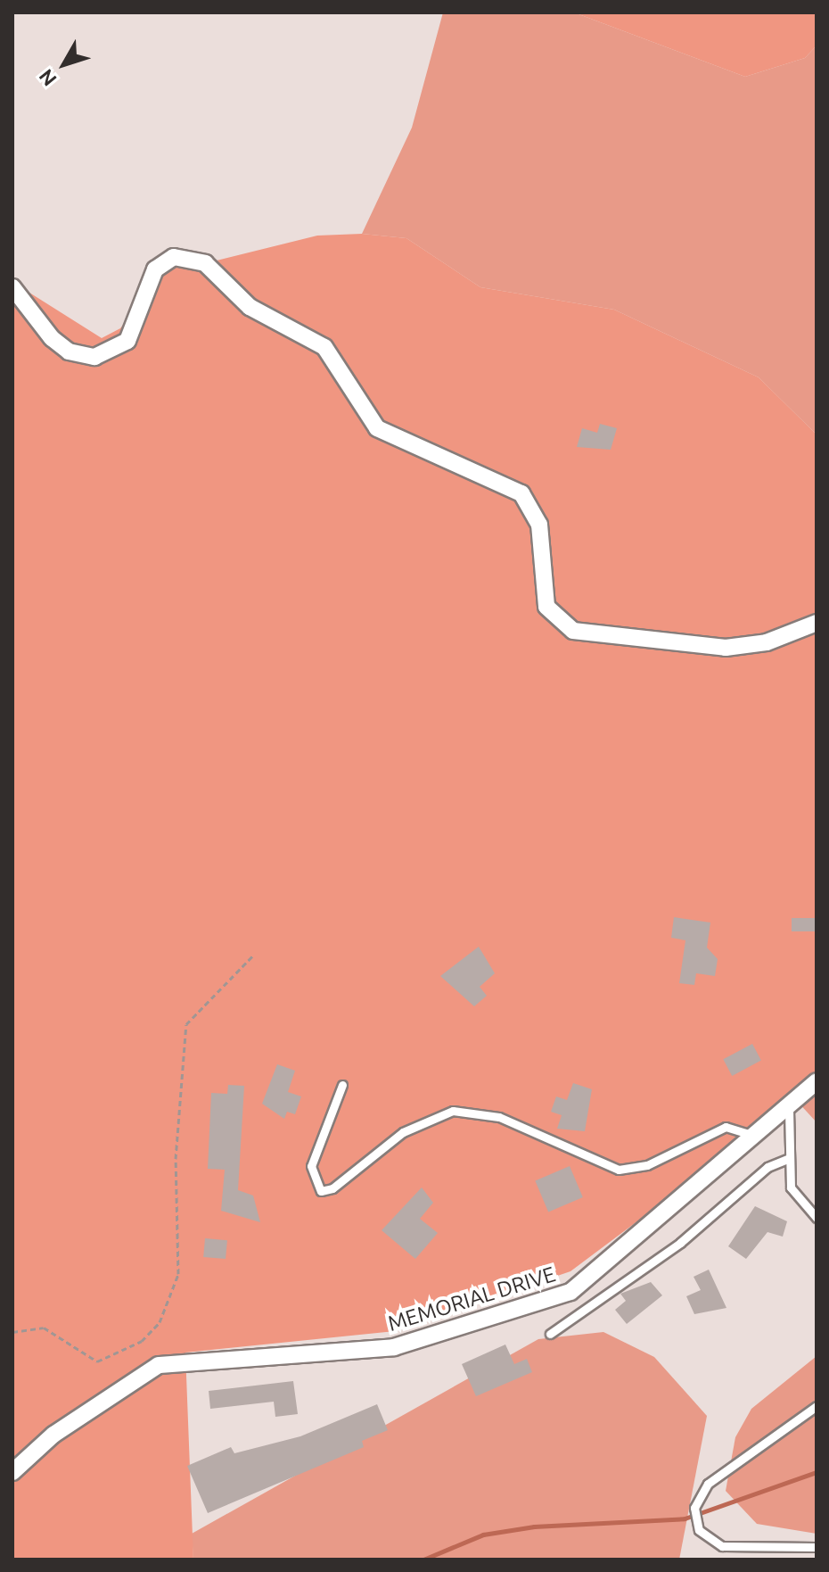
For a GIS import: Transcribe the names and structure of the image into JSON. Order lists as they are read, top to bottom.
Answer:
{
  "streets": {
    "street": ["MEMORIAL DRIVE"]
  },
  "north": "bottom left"
}
